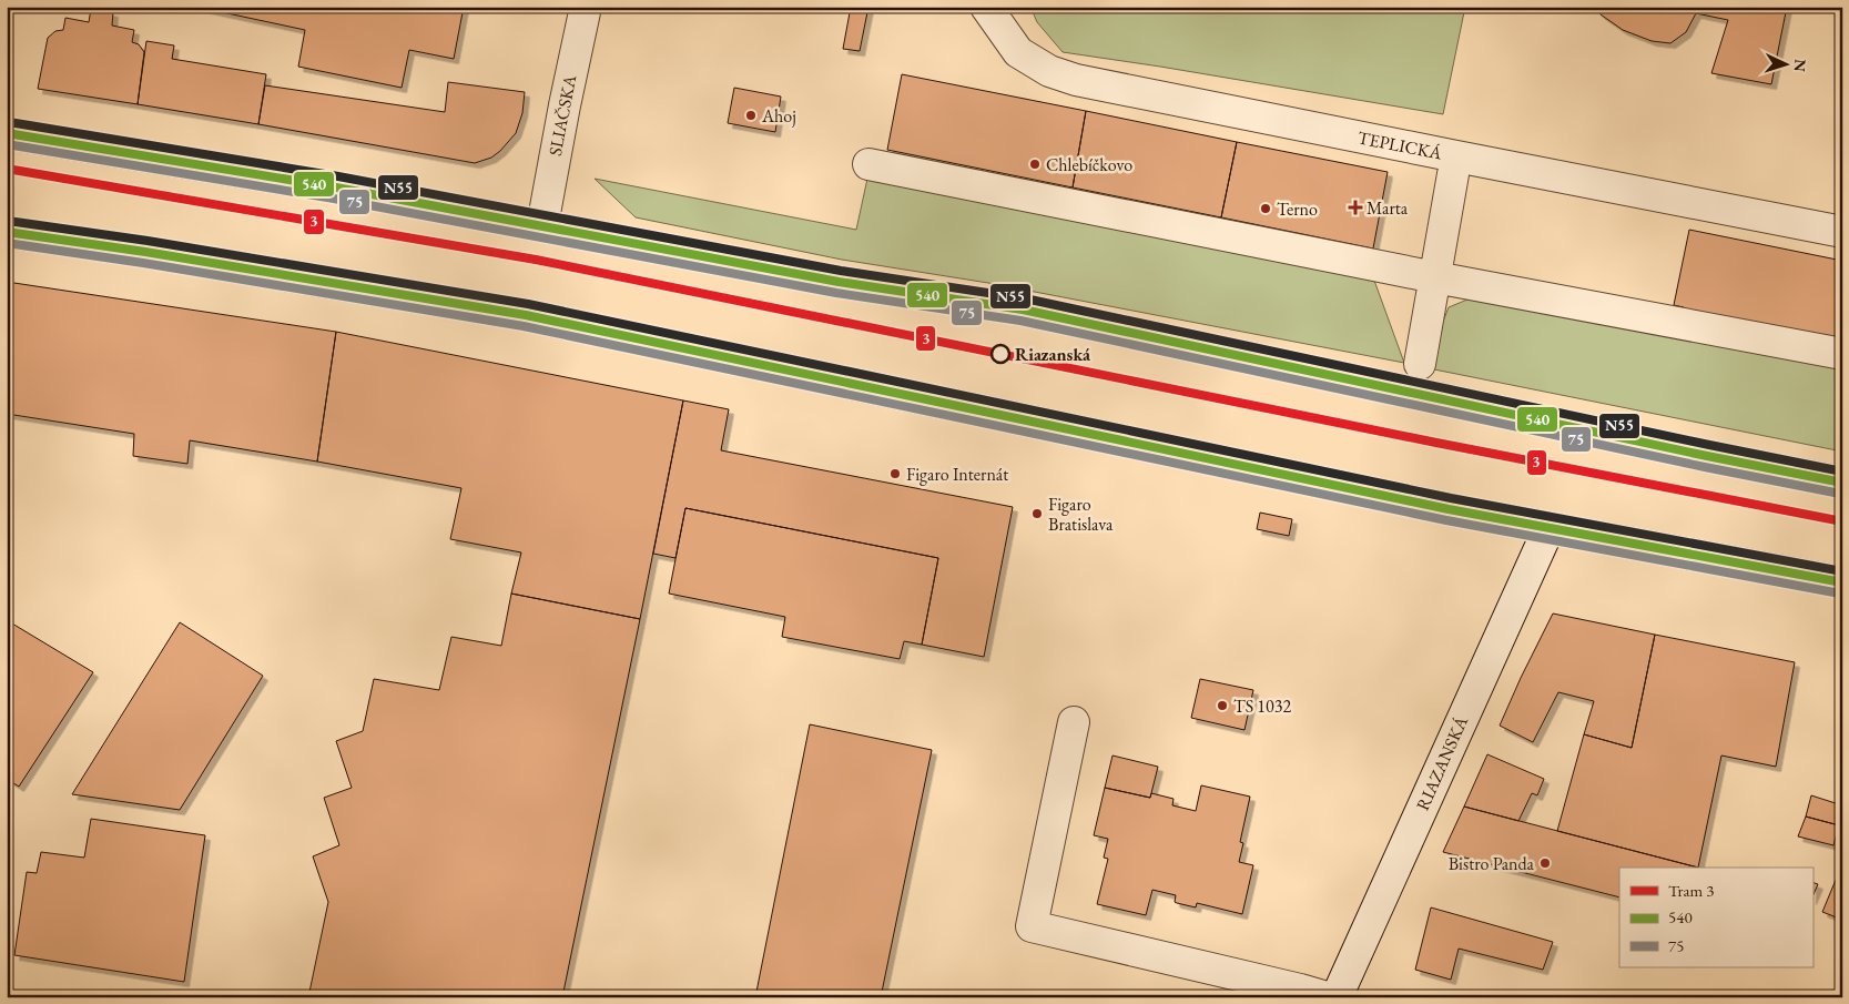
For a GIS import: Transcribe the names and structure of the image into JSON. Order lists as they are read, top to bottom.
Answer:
{
  "streets": {
    "main road": ["SLIAČSKA", "TEPLICKÁ", "RIAZANSKÁ"]
  },
  "places": {
    "other": [
      "Ahoj",
      "Chlebíčkovo",
      "Terno",
      "Riazanská",
      "Figaro Internát",
      "Figaro Bratislava",
      "TS 1032",
      "Bistro Panda"
    ],
    "health": ["Marta"]
  },
  "lines": [
    "transit line N55",
    "transit line 540",
    "transit line 75",
    "tram line 3"
  ],
  "legend": ["Tram 3", "540", "75"],
  "north": "right"
}
